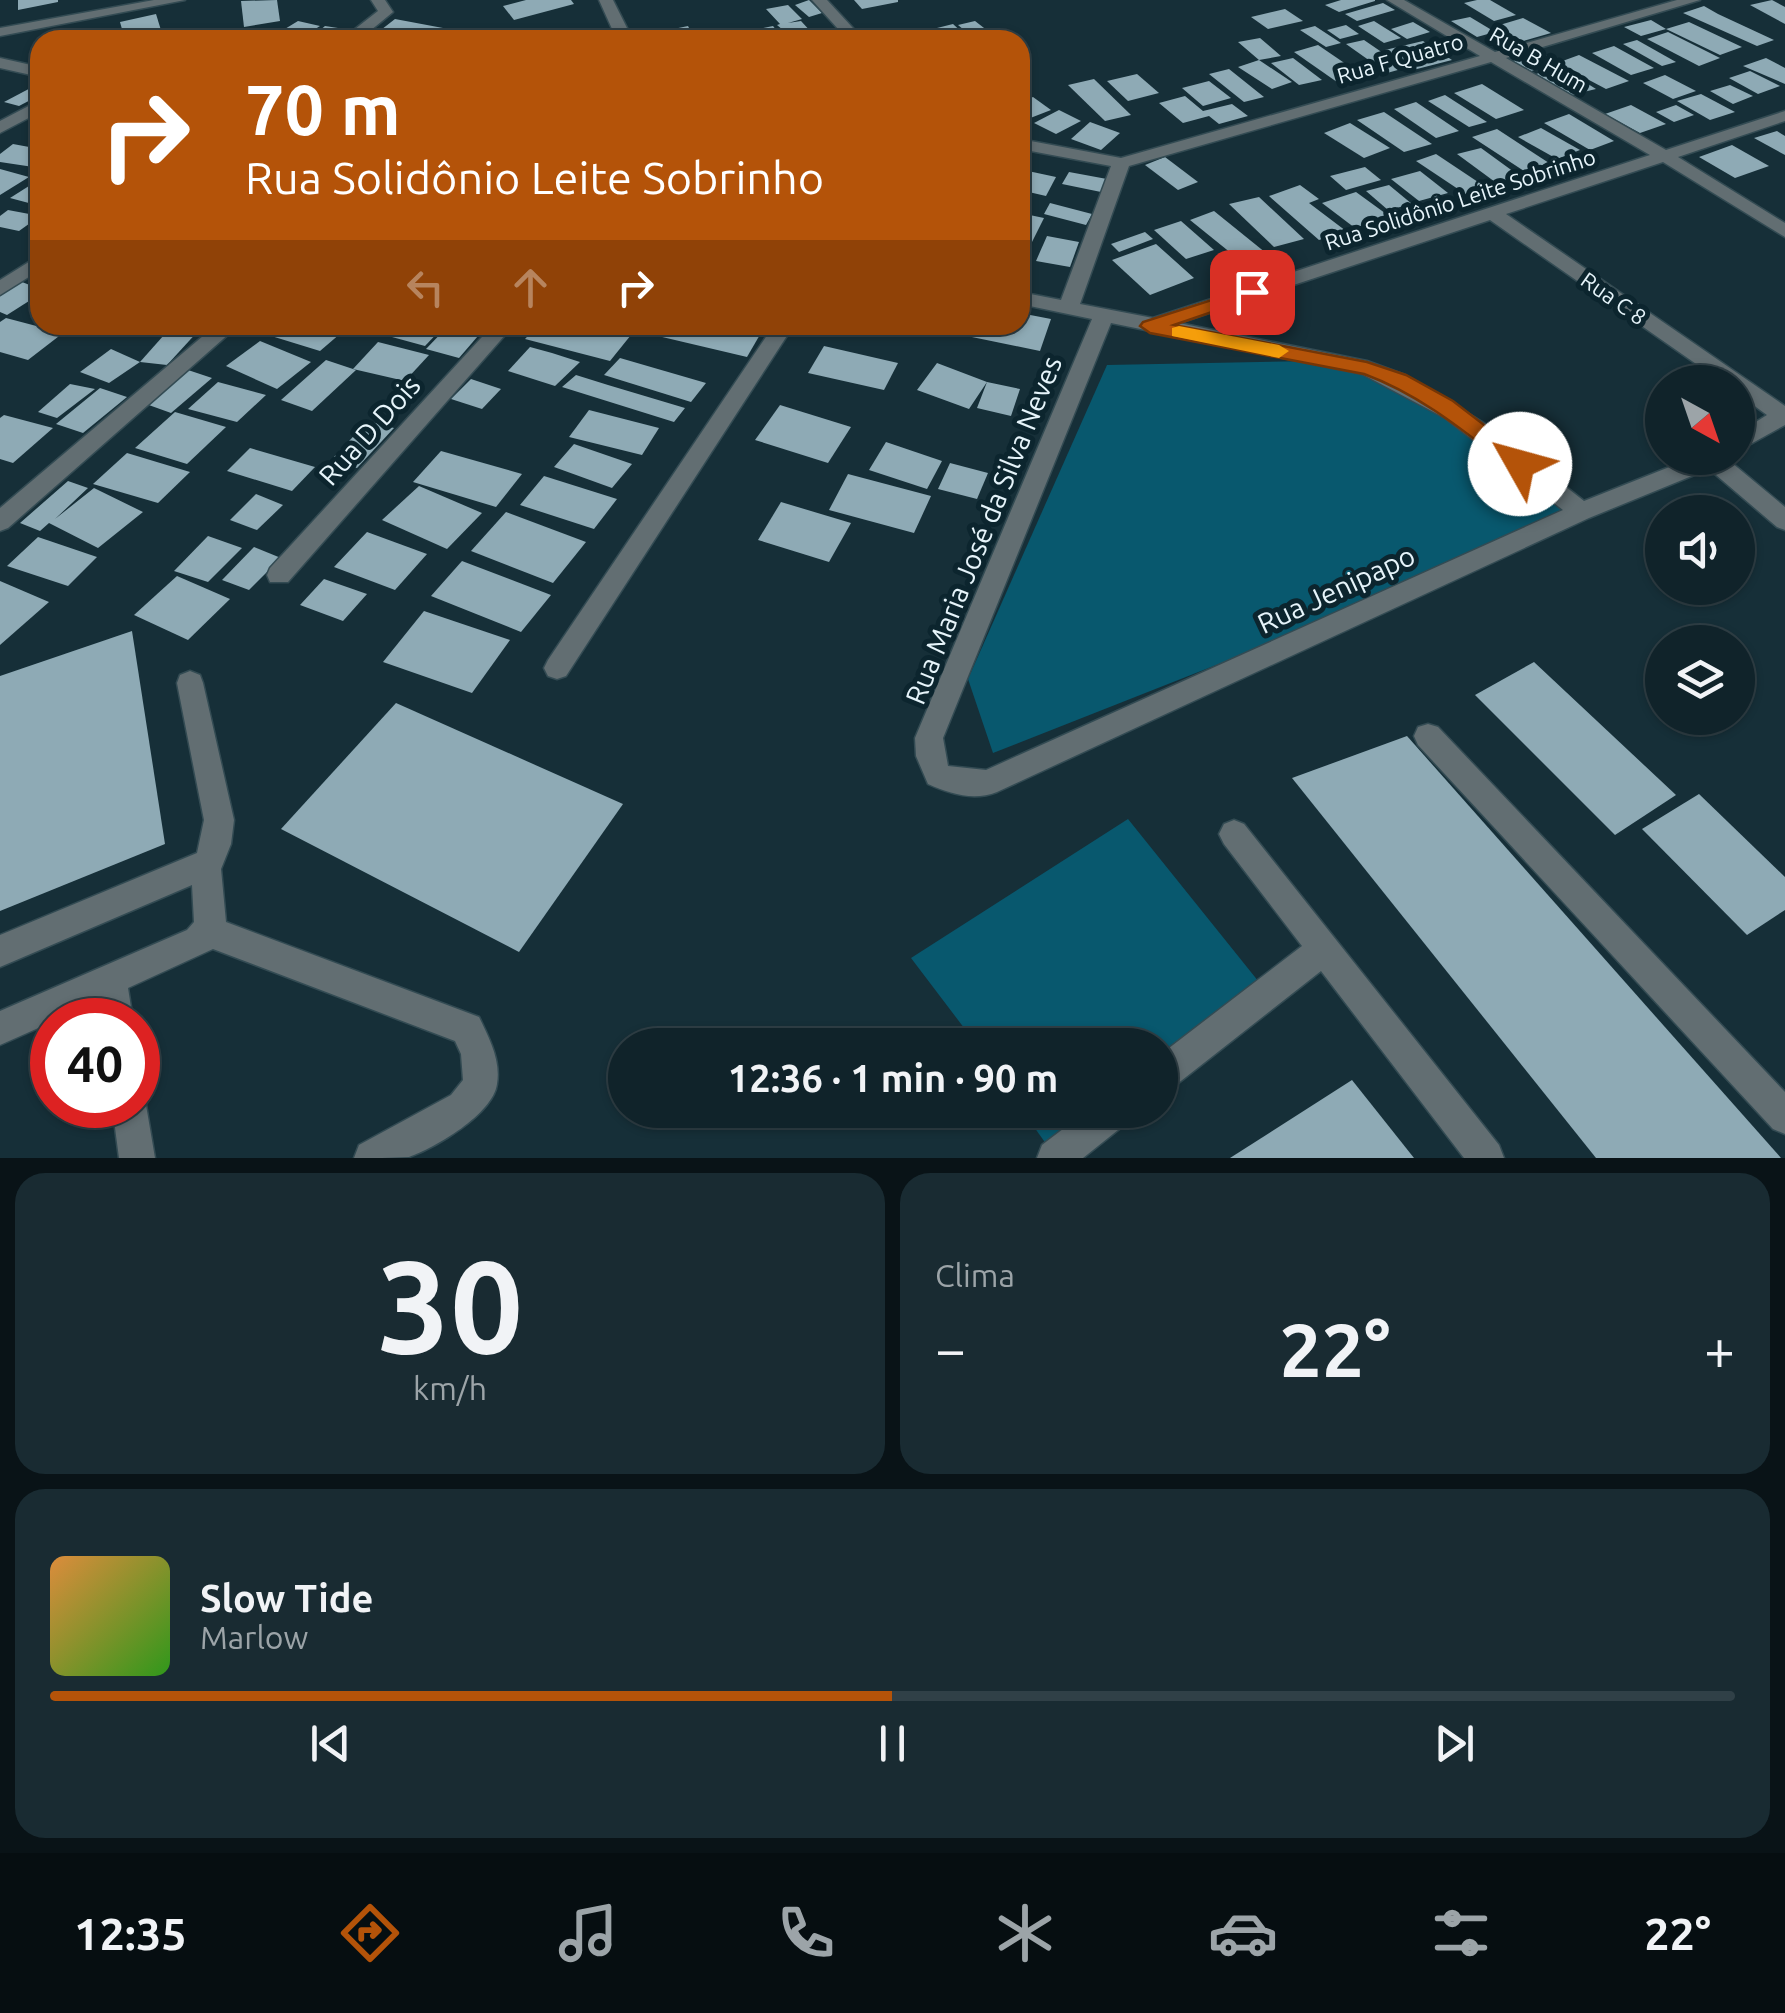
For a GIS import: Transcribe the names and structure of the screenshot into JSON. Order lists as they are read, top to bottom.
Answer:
{
  "streets": {
    "street": [
      "Rua F Quatro",
      "Rua B Hum",
      "Rua Solidônio Leite Sobrinho",
      "Rua C 8",
      "Rua D Dois",
      "Rua Maria José da Silva Neves",
      "Rua Jenipapo"
    ]
  },
  "crossings": [
    ["Rua F Quatro", "Rua B Hum"],
    ["Rua B Hum", "Rua Solidônio Leite Sobrinho"],
    ["Rua Solidônio Leite Sobrinho", "Rua C 8"],
    ["Rua Maria José da Silva Neves", "Rua Jenipapo"]
  ],
  "north": "bottom right",
  "page": {
    "turn": ["70 m", "Rua Solidônio Leite Sobrinho"],
    "limit": "40",
    "trip": "12:36 · 1 min · 90 m",
    "tile": [
      ["30", "km/h"],
      "Clima"
    ],
    "heat": ["−", "22°", "+"],
    "song": ["Slow Tide", "Marlow"],
    "tabs": ["12:35", "22°"]
  }
}
